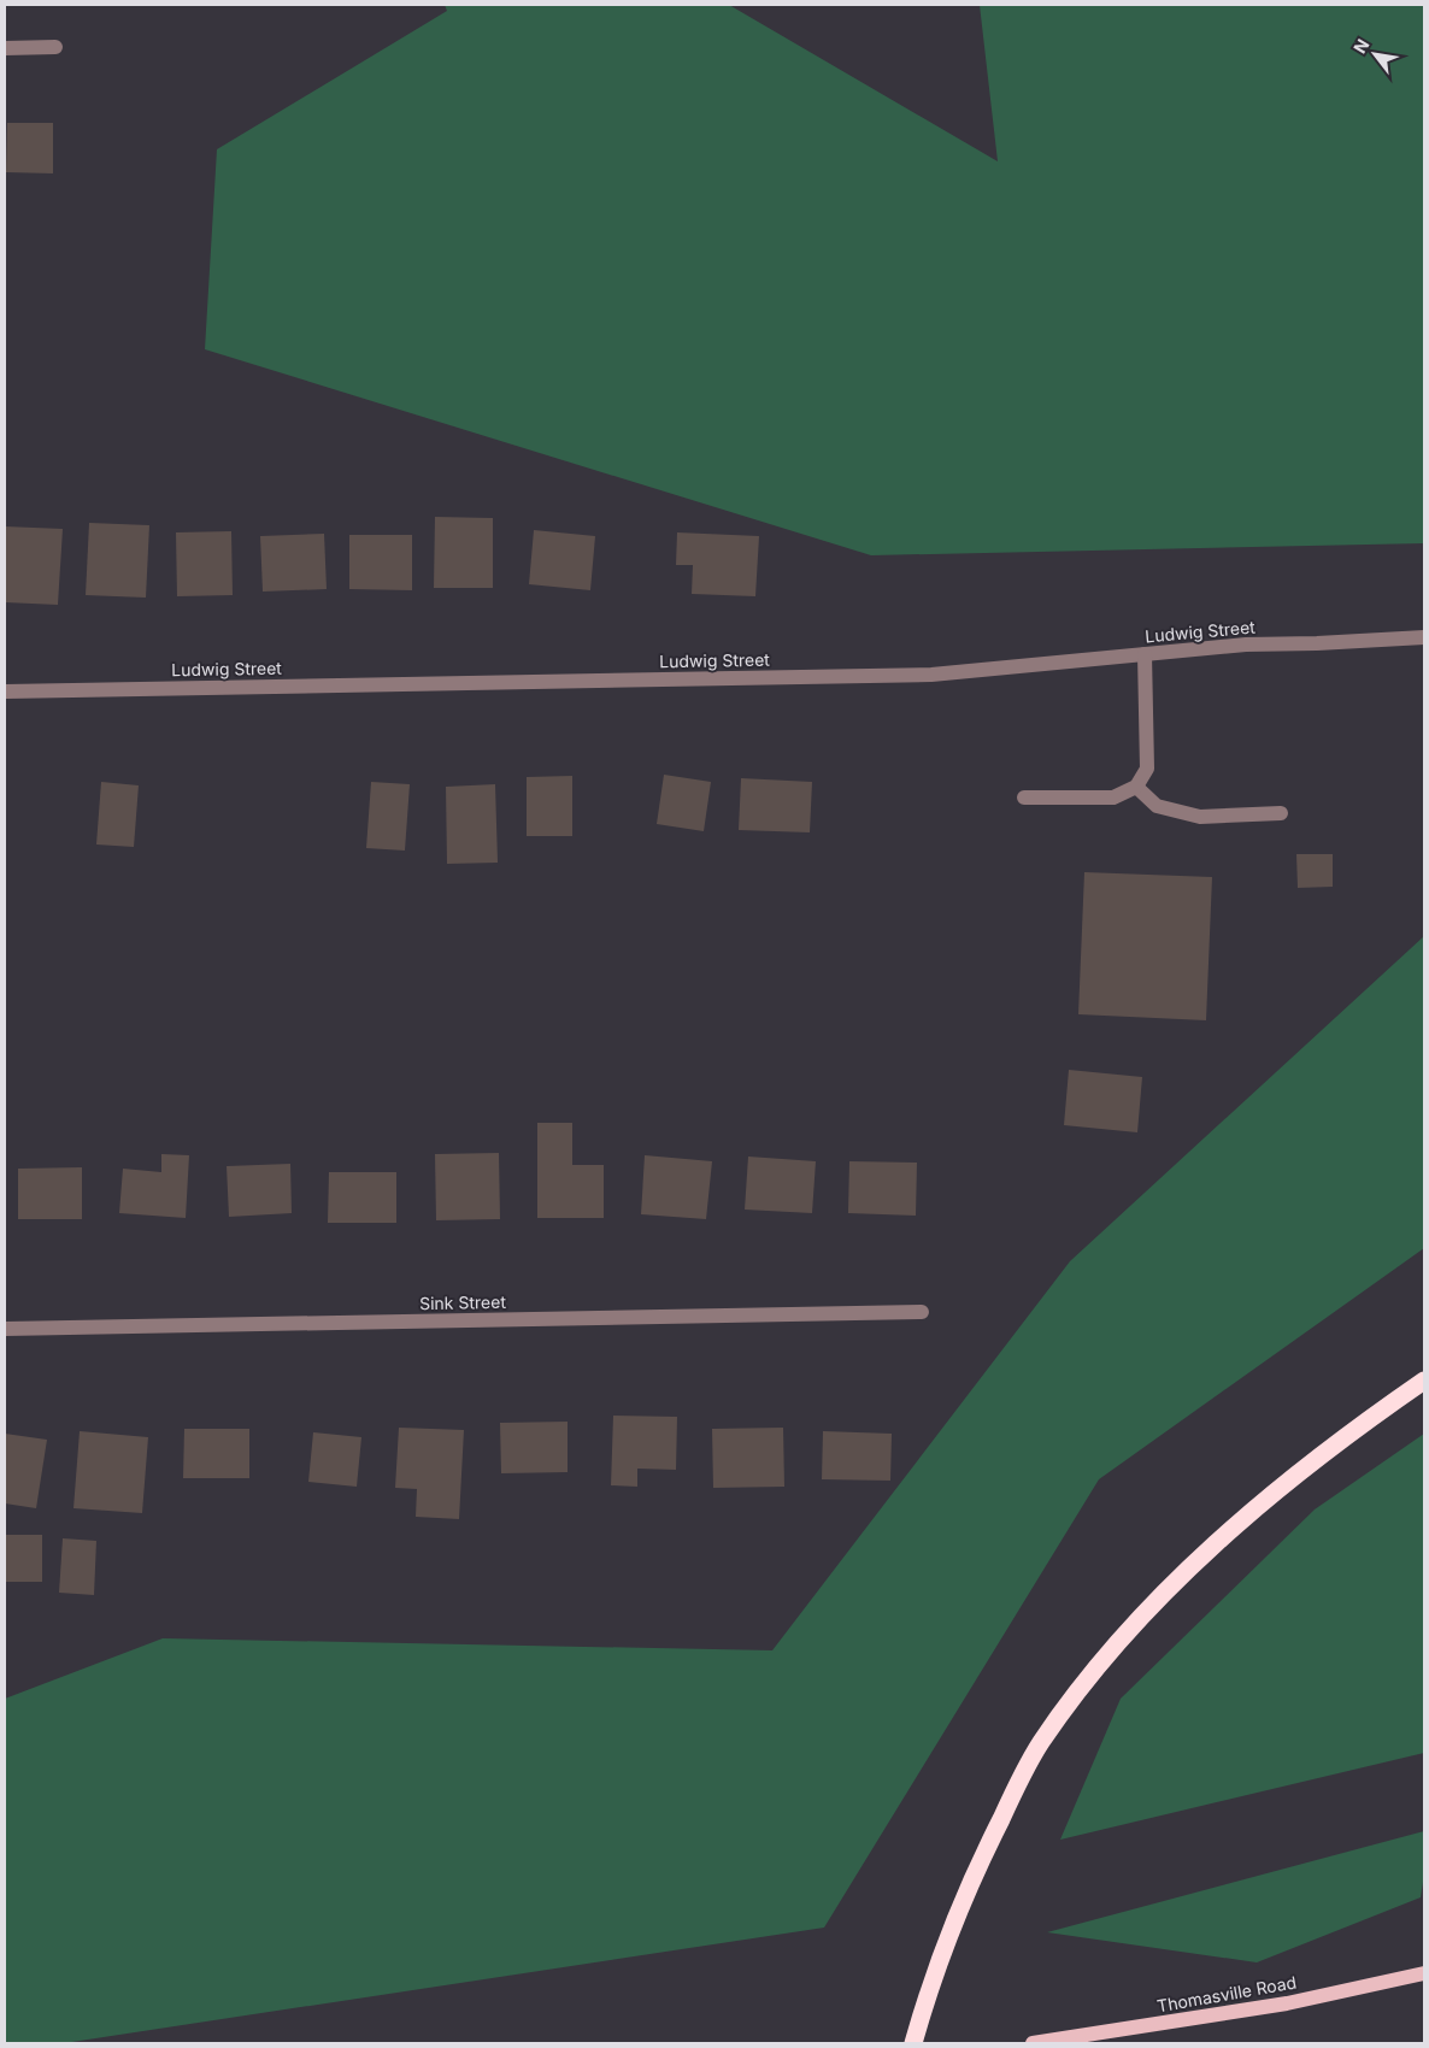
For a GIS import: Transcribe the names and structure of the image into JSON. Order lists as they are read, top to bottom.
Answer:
{
  "streets": {
    "main road": ["Thomasville Road"],
    "street": ["Ludwig Street", "Sink Street"]
  },
  "north": "top left"
}
